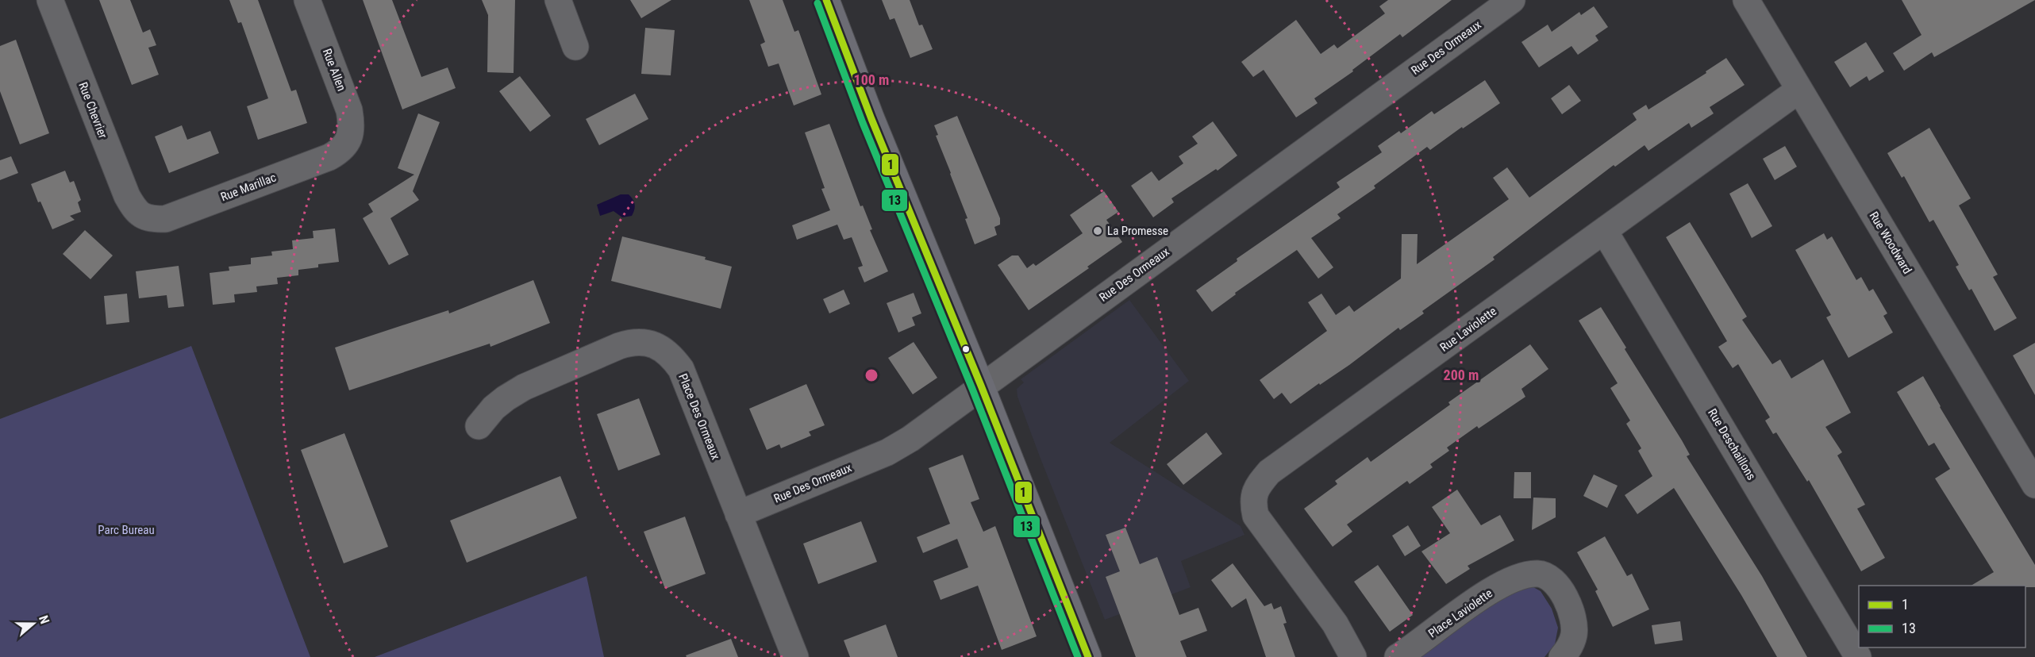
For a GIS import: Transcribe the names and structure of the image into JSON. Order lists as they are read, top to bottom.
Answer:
{
  "streets": {
    "street": [
      "Rue Des Ormeaux",
      "Rue Allen",
      "Rue Chevrier",
      "Rue Marillac",
      "Rue Woodward",
      "Rue Laviolette",
      "Place Des Ormeaux",
      "Rue Deschaillons",
      "Place Laviolette"
    ]
  },
  "crossings": [
    ["Rue Des Ormeaux", "Place Des Ormeaux"],
    ["Rue Allen", "Rue Marillac"],
    ["Rue Chevrier", "Rue Marillac"],
    ["Rue Woodward", "Rue Laviolette"],
    ["Rue Laviolette", "Rue Deschaillons"]
  ],
  "parks": ["Parc Bureau"],
  "places": ["La Promesse"],
  "lines": ["transit line 1", "transit line 13"],
  "legend": ["1", "13"],
  "north": "right",
  "rings": ["100 m", "200 m"]
}
